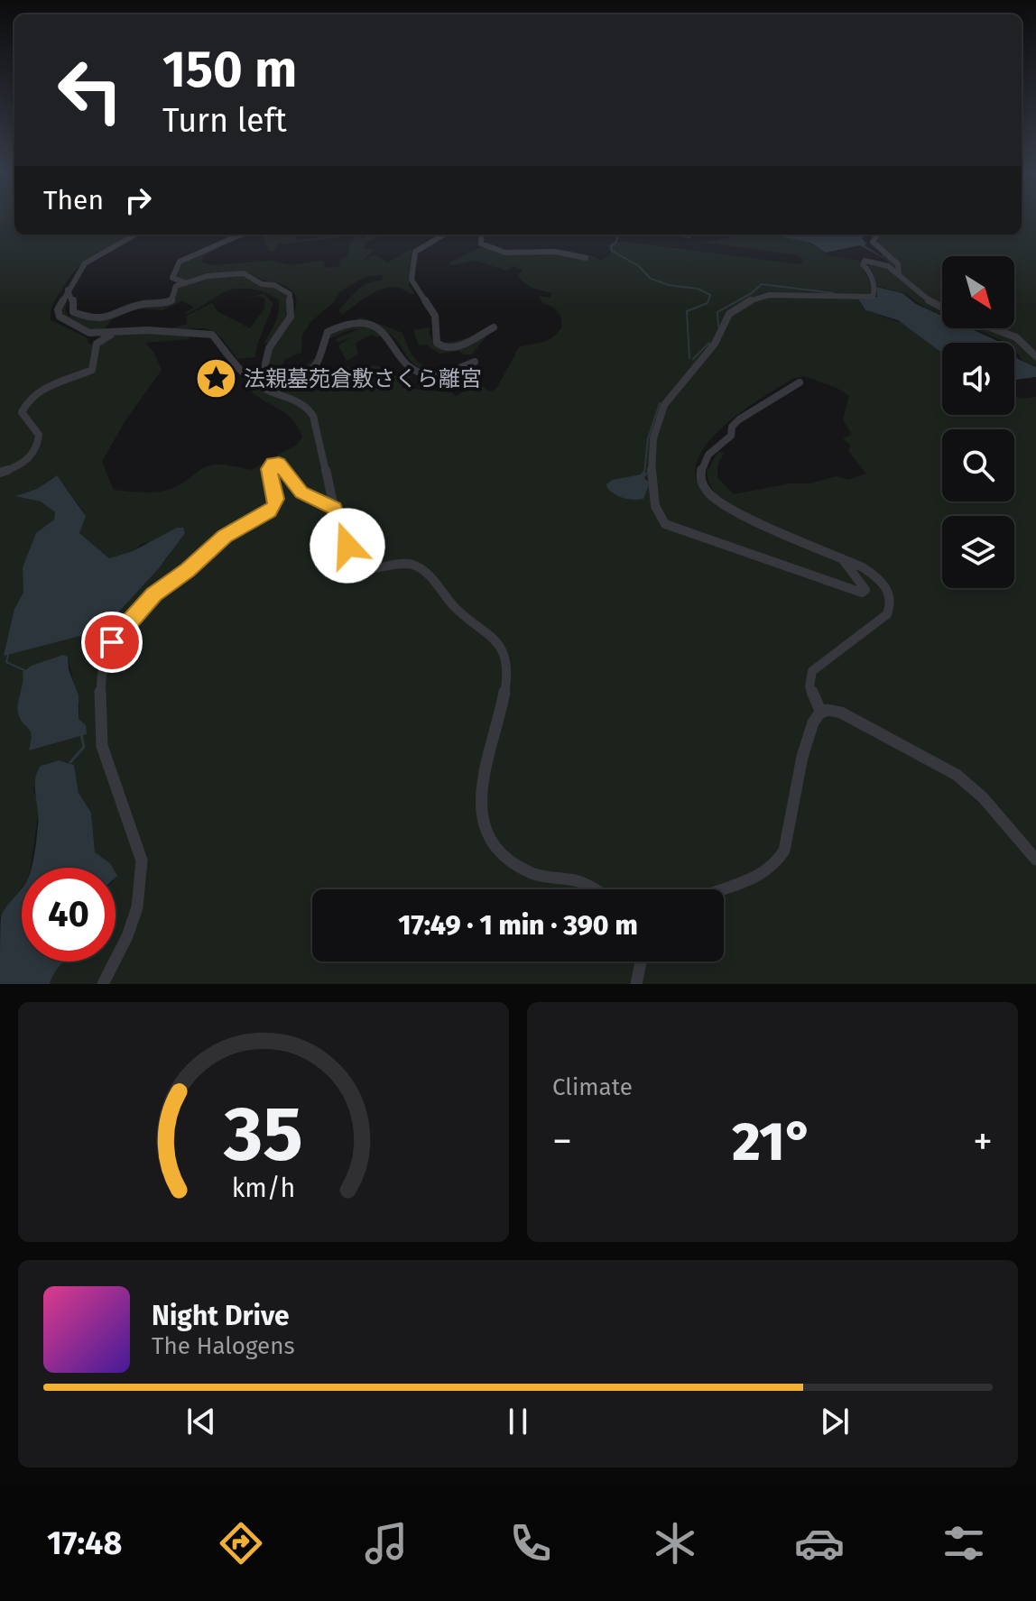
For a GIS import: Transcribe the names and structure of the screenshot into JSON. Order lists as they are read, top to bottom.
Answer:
{
  "places": {
    "place": ["法親墓苑倉敷さくら離宮"]
  },
  "north": "bottom right",
  "page": {
    "turn": ["150 m", "Turn left"],
    "then": "Then",
    "limit": "40",
    "trip": "17:49 · 1 min · 390 m",
    "tile": "Climate",
    "heat": ["−", "21°", "+"],
    "song": ["Night Drive", "The Halogens"],
    "tabs": "17:48",
    "gauge": ["35", "km/h"]
  }
}
